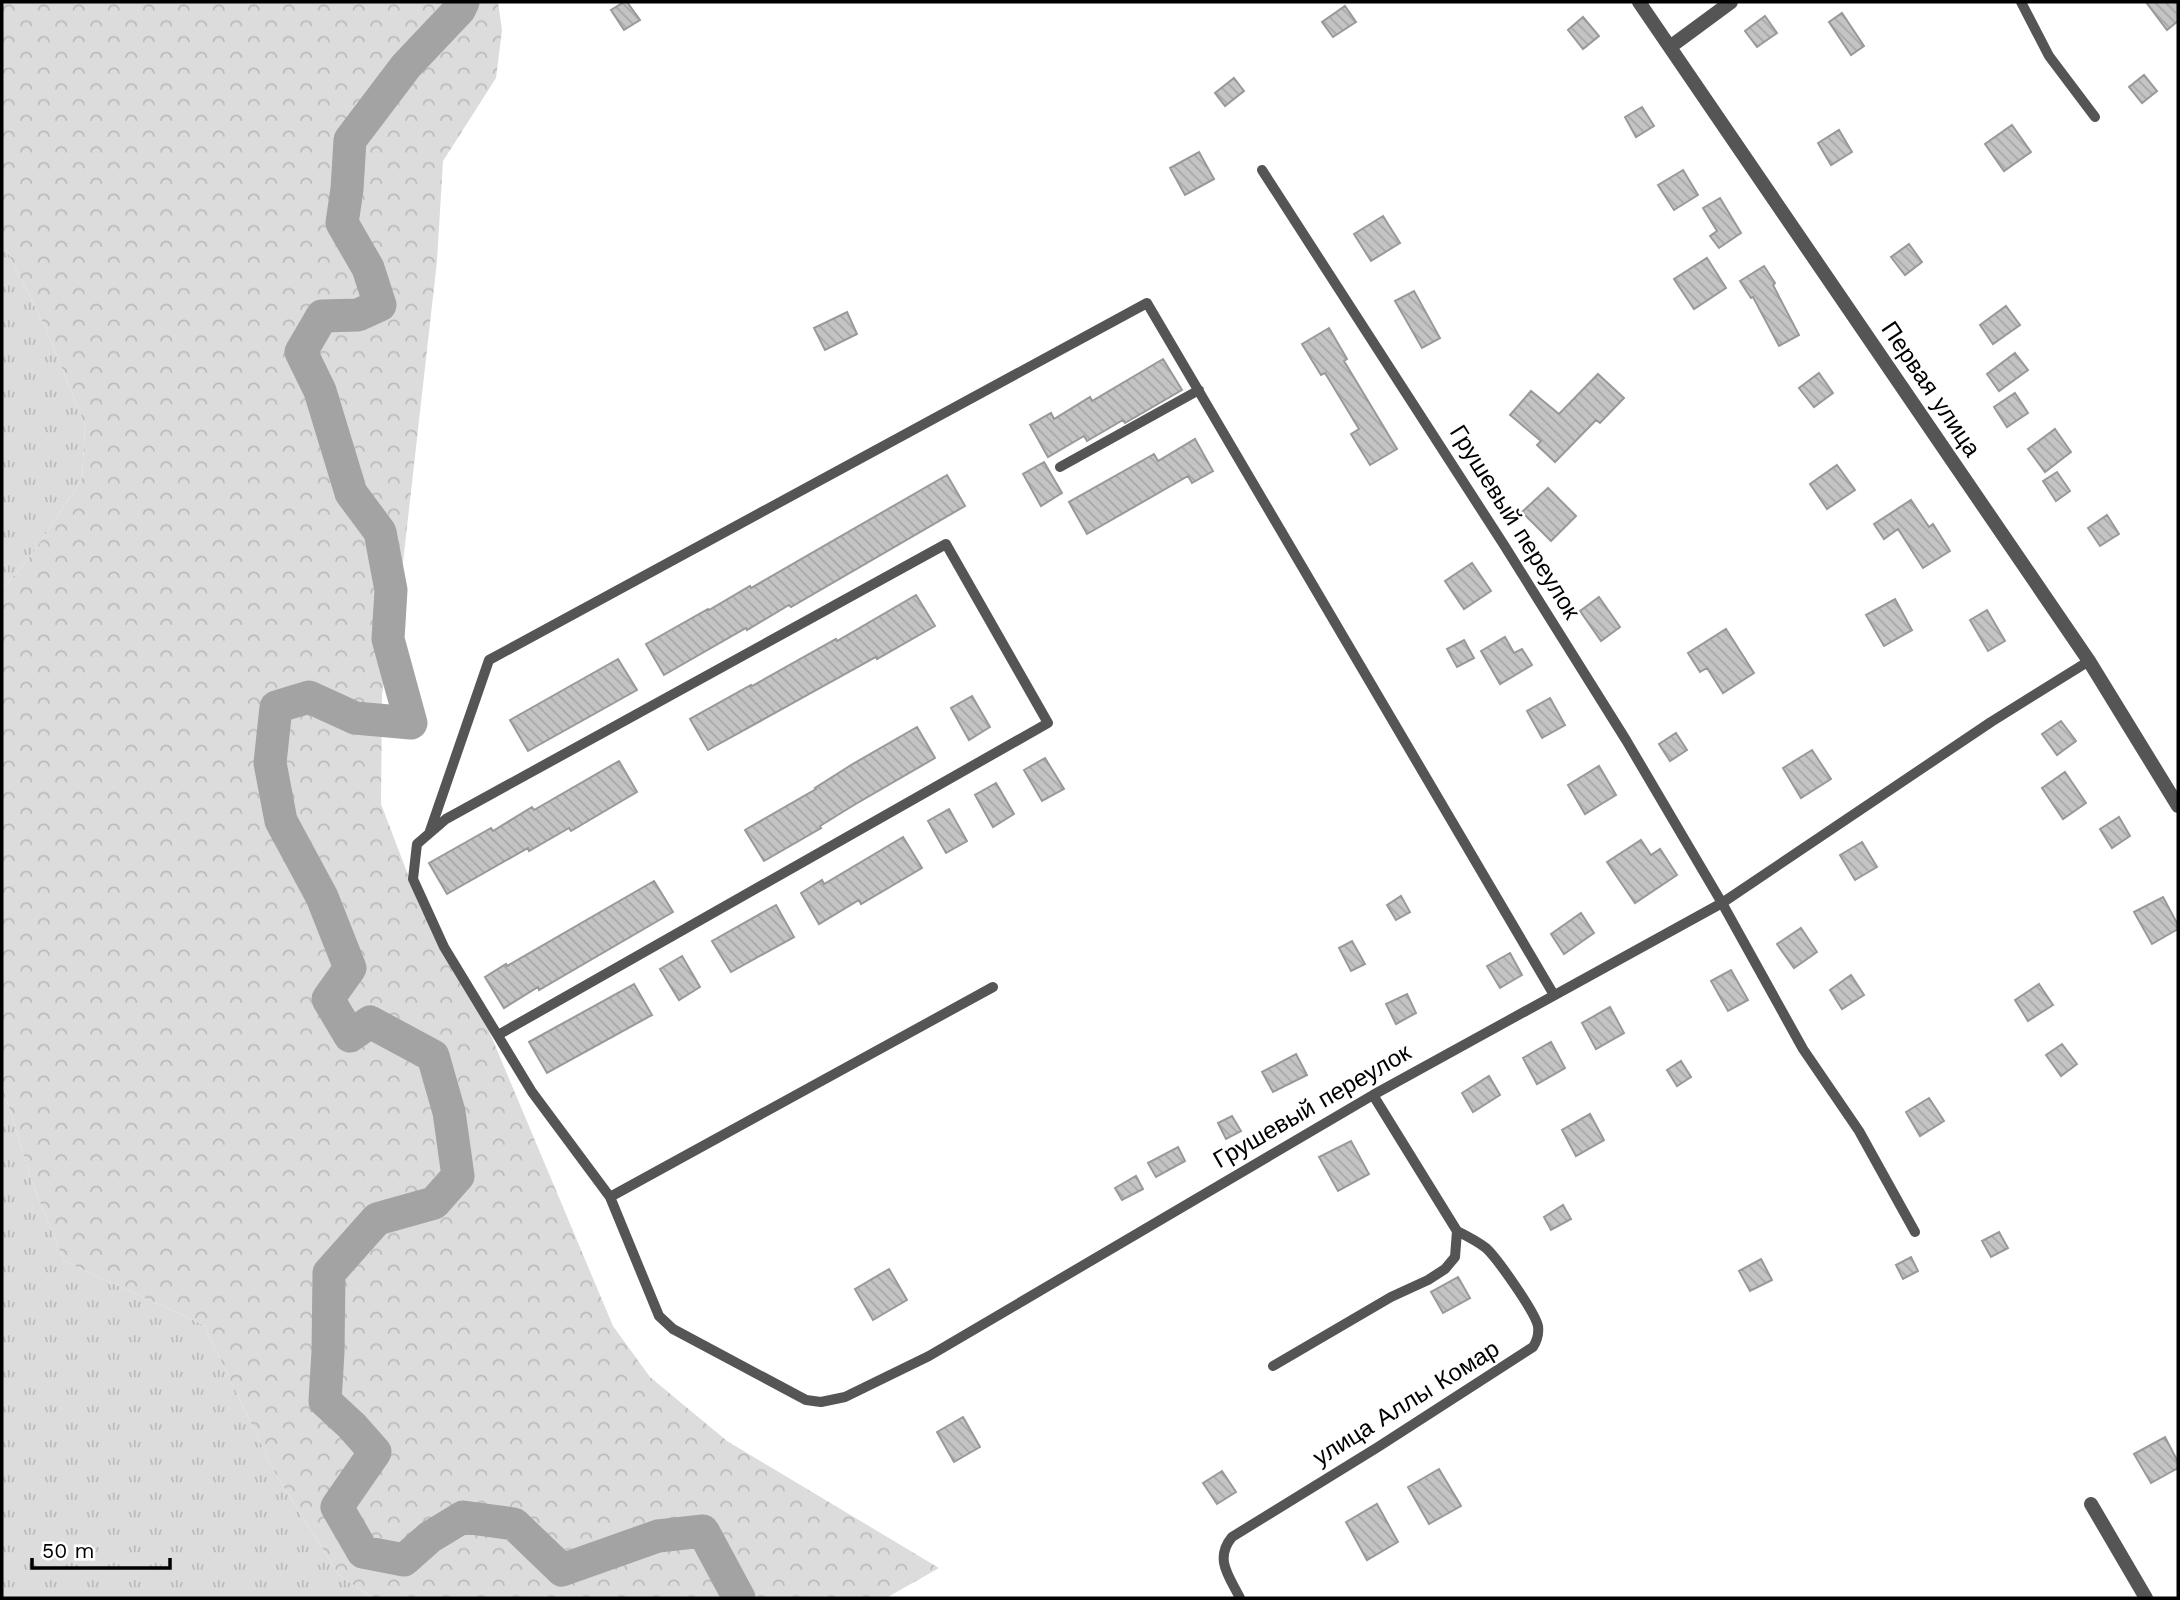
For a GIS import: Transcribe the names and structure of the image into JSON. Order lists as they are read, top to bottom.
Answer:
{
  "streets": {
    "street": ["Первая улица"],
    "lane": ["Грушевый переулок", "улица Аллы Комар"]
  },
  "crossings": [
    ["Первая улица", "Грушевый переулок"]
  ],
  "scale_bar": "50 m"
}
